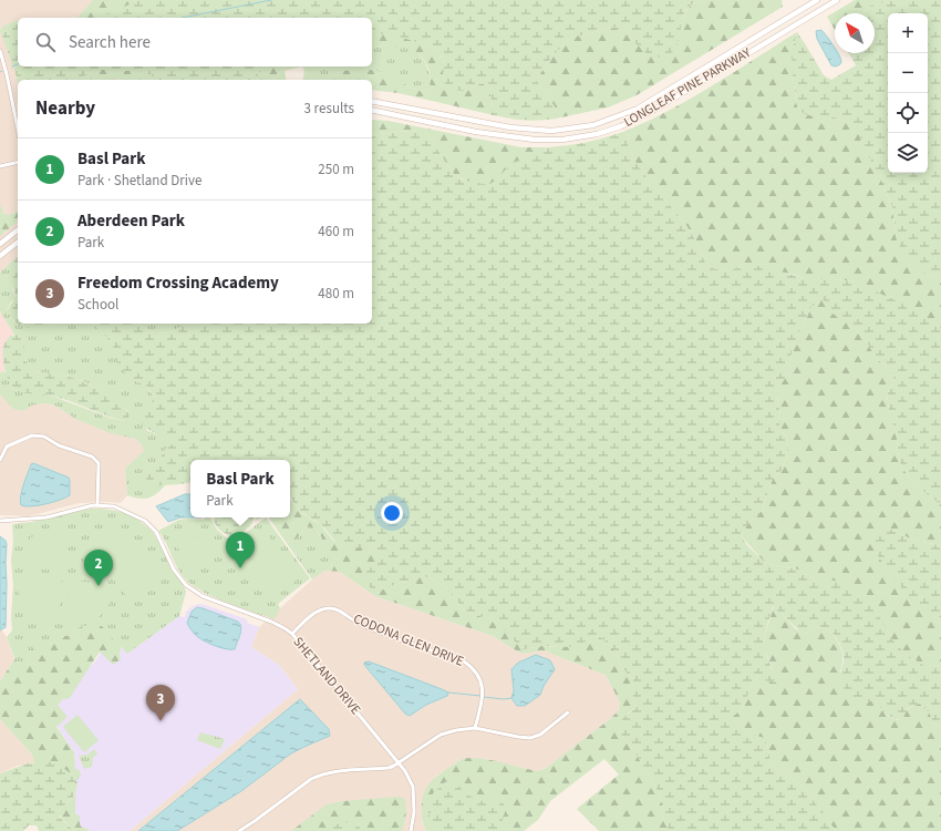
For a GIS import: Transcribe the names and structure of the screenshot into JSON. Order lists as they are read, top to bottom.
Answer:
{
  "streets": {
    "main road": ["LONGLEAF PINE PARKWAY"],
    "street": ["CODONA GLEN DRIVE", "SHETLAND DRIVE"]
  },
  "crossings": [
    ["CODONA GLEN DRIVE", "SHETLAND DRIVE"]
  ],
  "north": "top left",
  "page": {
    "map_buttons": ["+", "−"],
    "search": "Search here",
    "heading": ["Nearby", "3 results"],
    "list": [
      {
        "mark": "1",
        "name": "Basl Park",
        "note": "Park · Shetland Drive",
        "value": "250 m"
      },
      {
        "mark": "2",
        "name": "Aberdeen Park",
        "note": "Park",
        "value": "460 m"
      },
      {
        "mark": "3",
        "name": "Freedom Crossing Academy",
        "note": "School",
        "value": "480 m"
      }
    ],
    "popup": ["Basl Park", "Park"],
    "pins": ["1", "2", "3"]
  }
}
